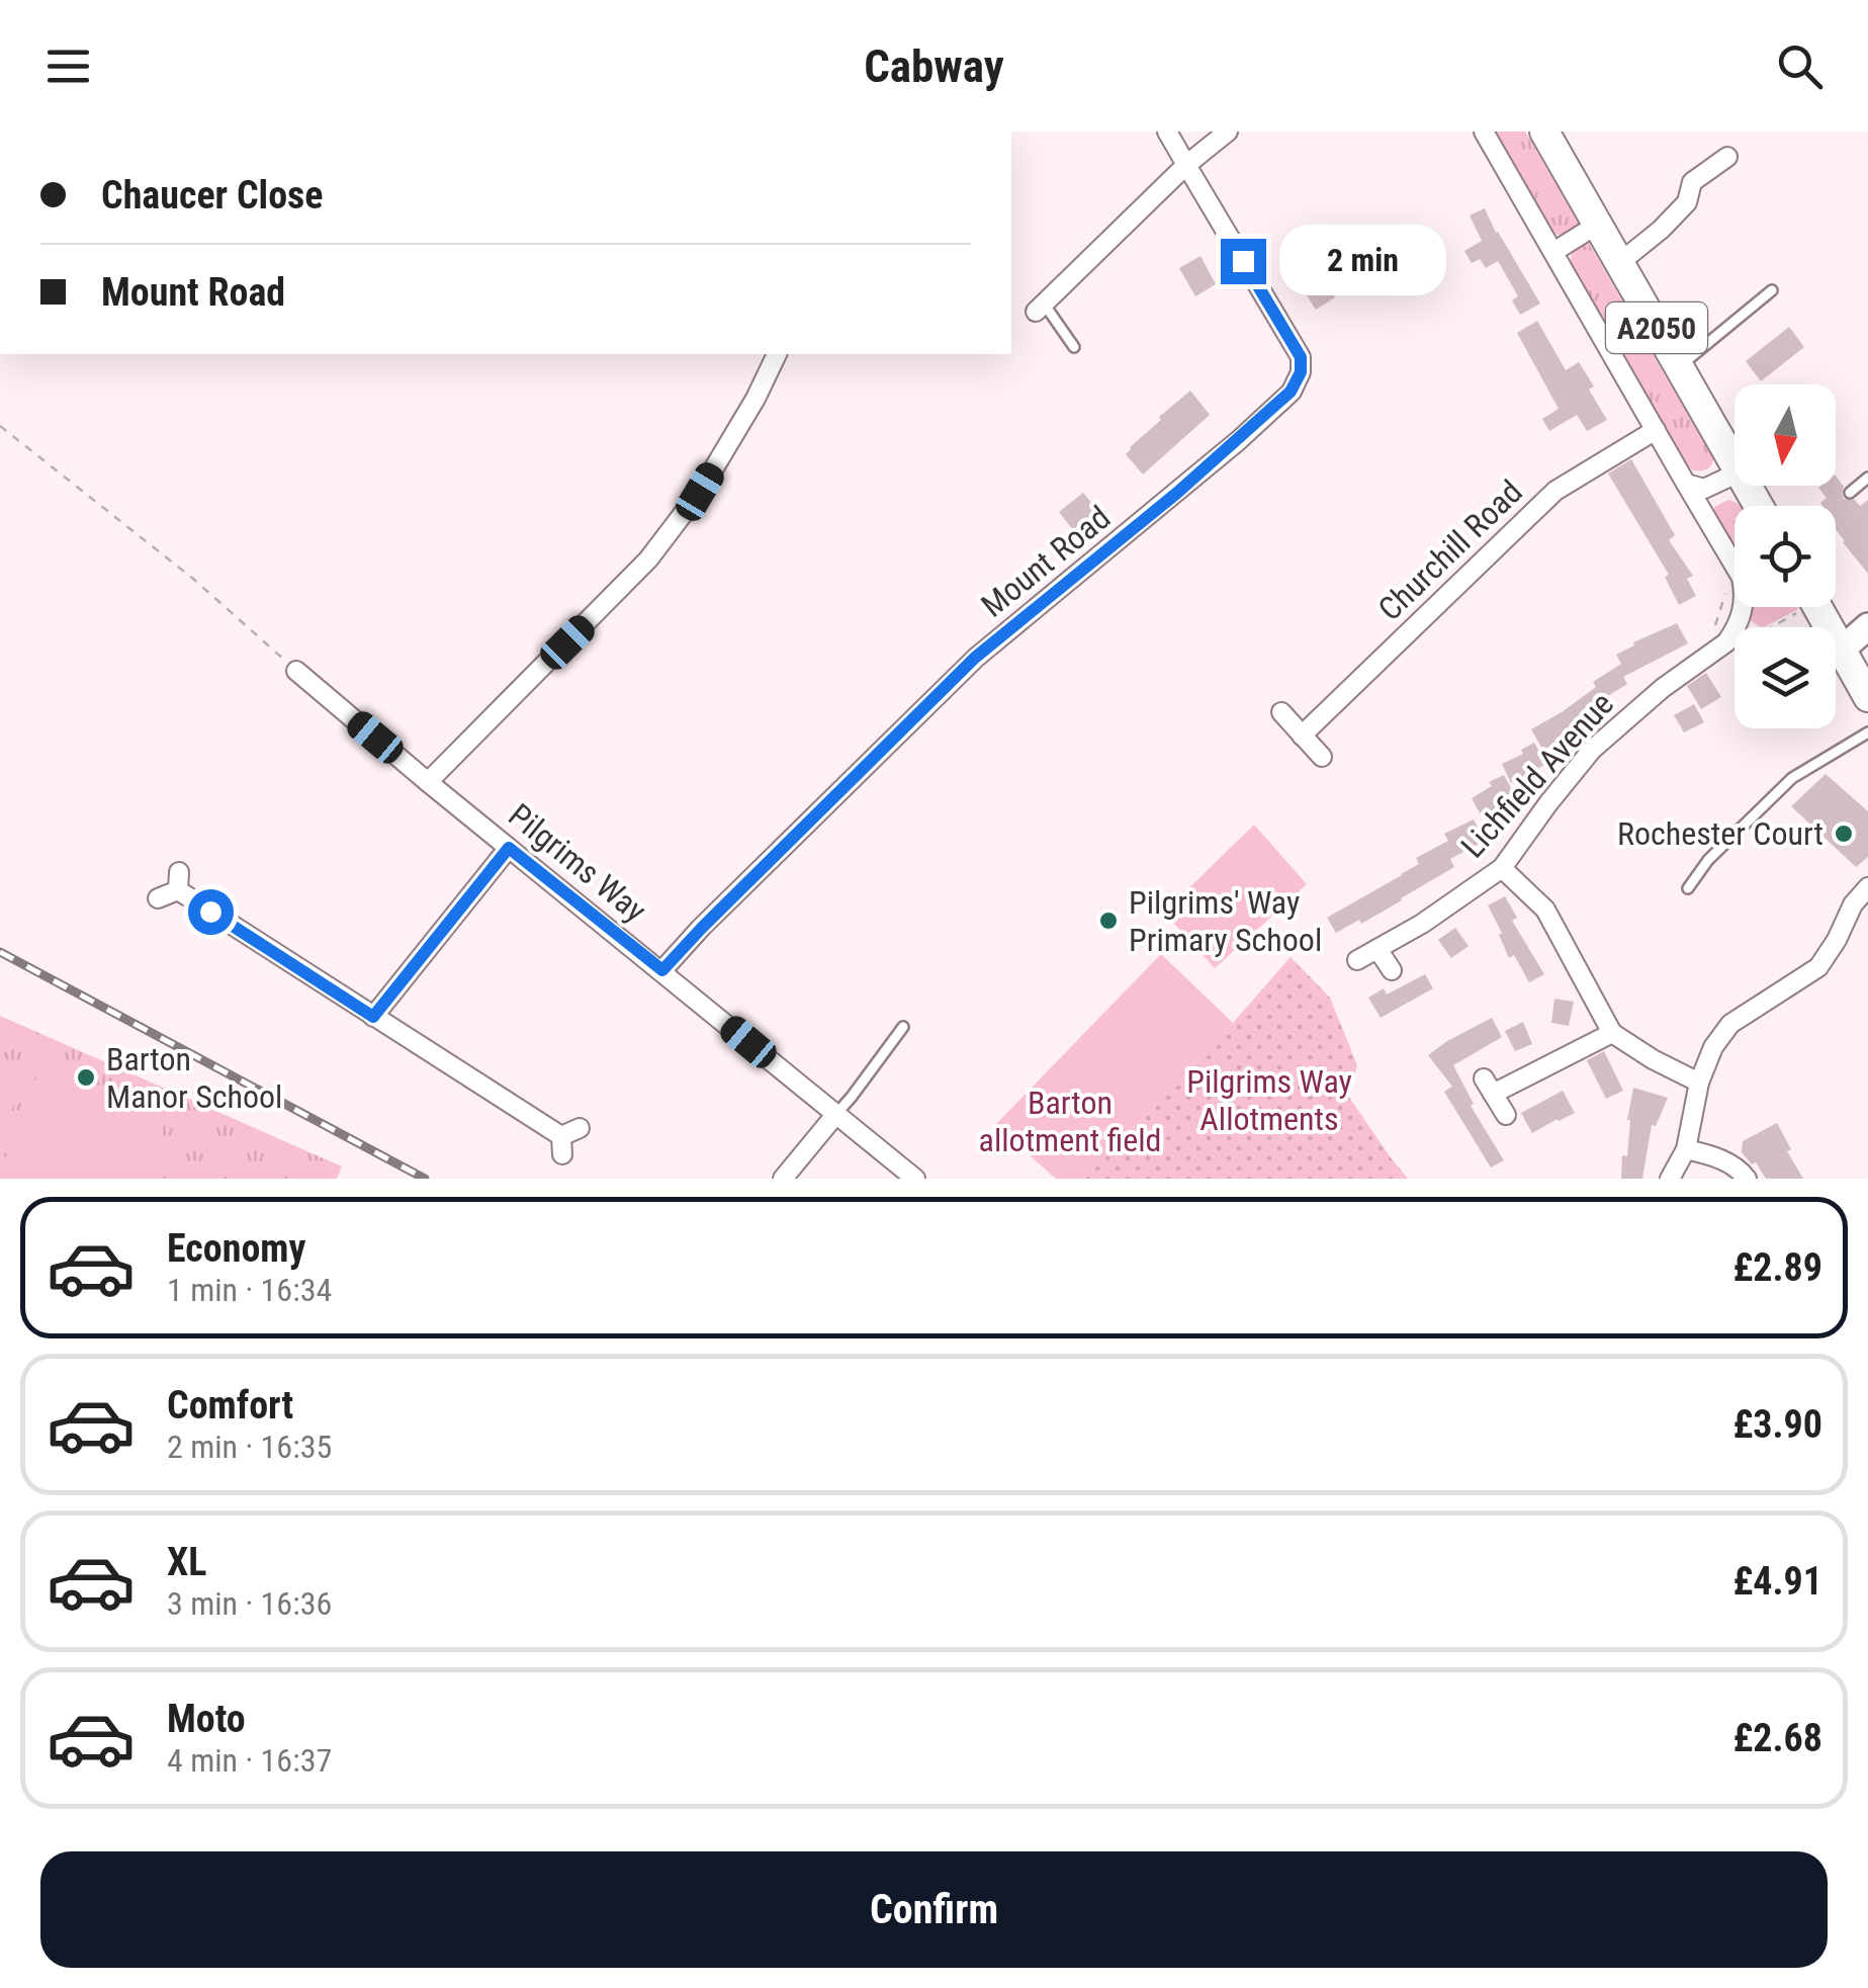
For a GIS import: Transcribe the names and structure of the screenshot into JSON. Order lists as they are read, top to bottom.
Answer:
{
  "streets": {
    "main road": ["A2050"],
    "street": [
      "Churchill Road",
      "Mount Road",
      "Lichfield Avenue",
      "Pilgrims Way"
    ]
  },
  "crossings": [
    ["Mount Road", "Pilgrims Way"]
  ],
  "parks": ["Pilgrims Way Allotments", "Barton allotment field"],
  "places": ["Rochester Court", "Pilgrims' Way Primary School", "Barton Manor School"],
  "north": "bottom",
  "page": {
    "header": "Cabway",
    "banner": ["Chaucer Close", "Mount Road"],
    "bubble": "2 min",
    "list": [
      {
        "name": "Economy",
        "note": "1 min · 16:34",
        "value": "£2.89"
      },
      {
        "name": "Comfort",
        "note": "2 min · 16:35",
        "value": "£3.90"
      },
      {
        "name": "XL",
        "note": "3 min · 16:36",
        "value": "£4.91"
      },
      {
        "name": "Moto",
        "note": "4 min · 16:37",
        "value": "£2.68"
      }
    ],
    "buttons": "Confirm"
  }
}
